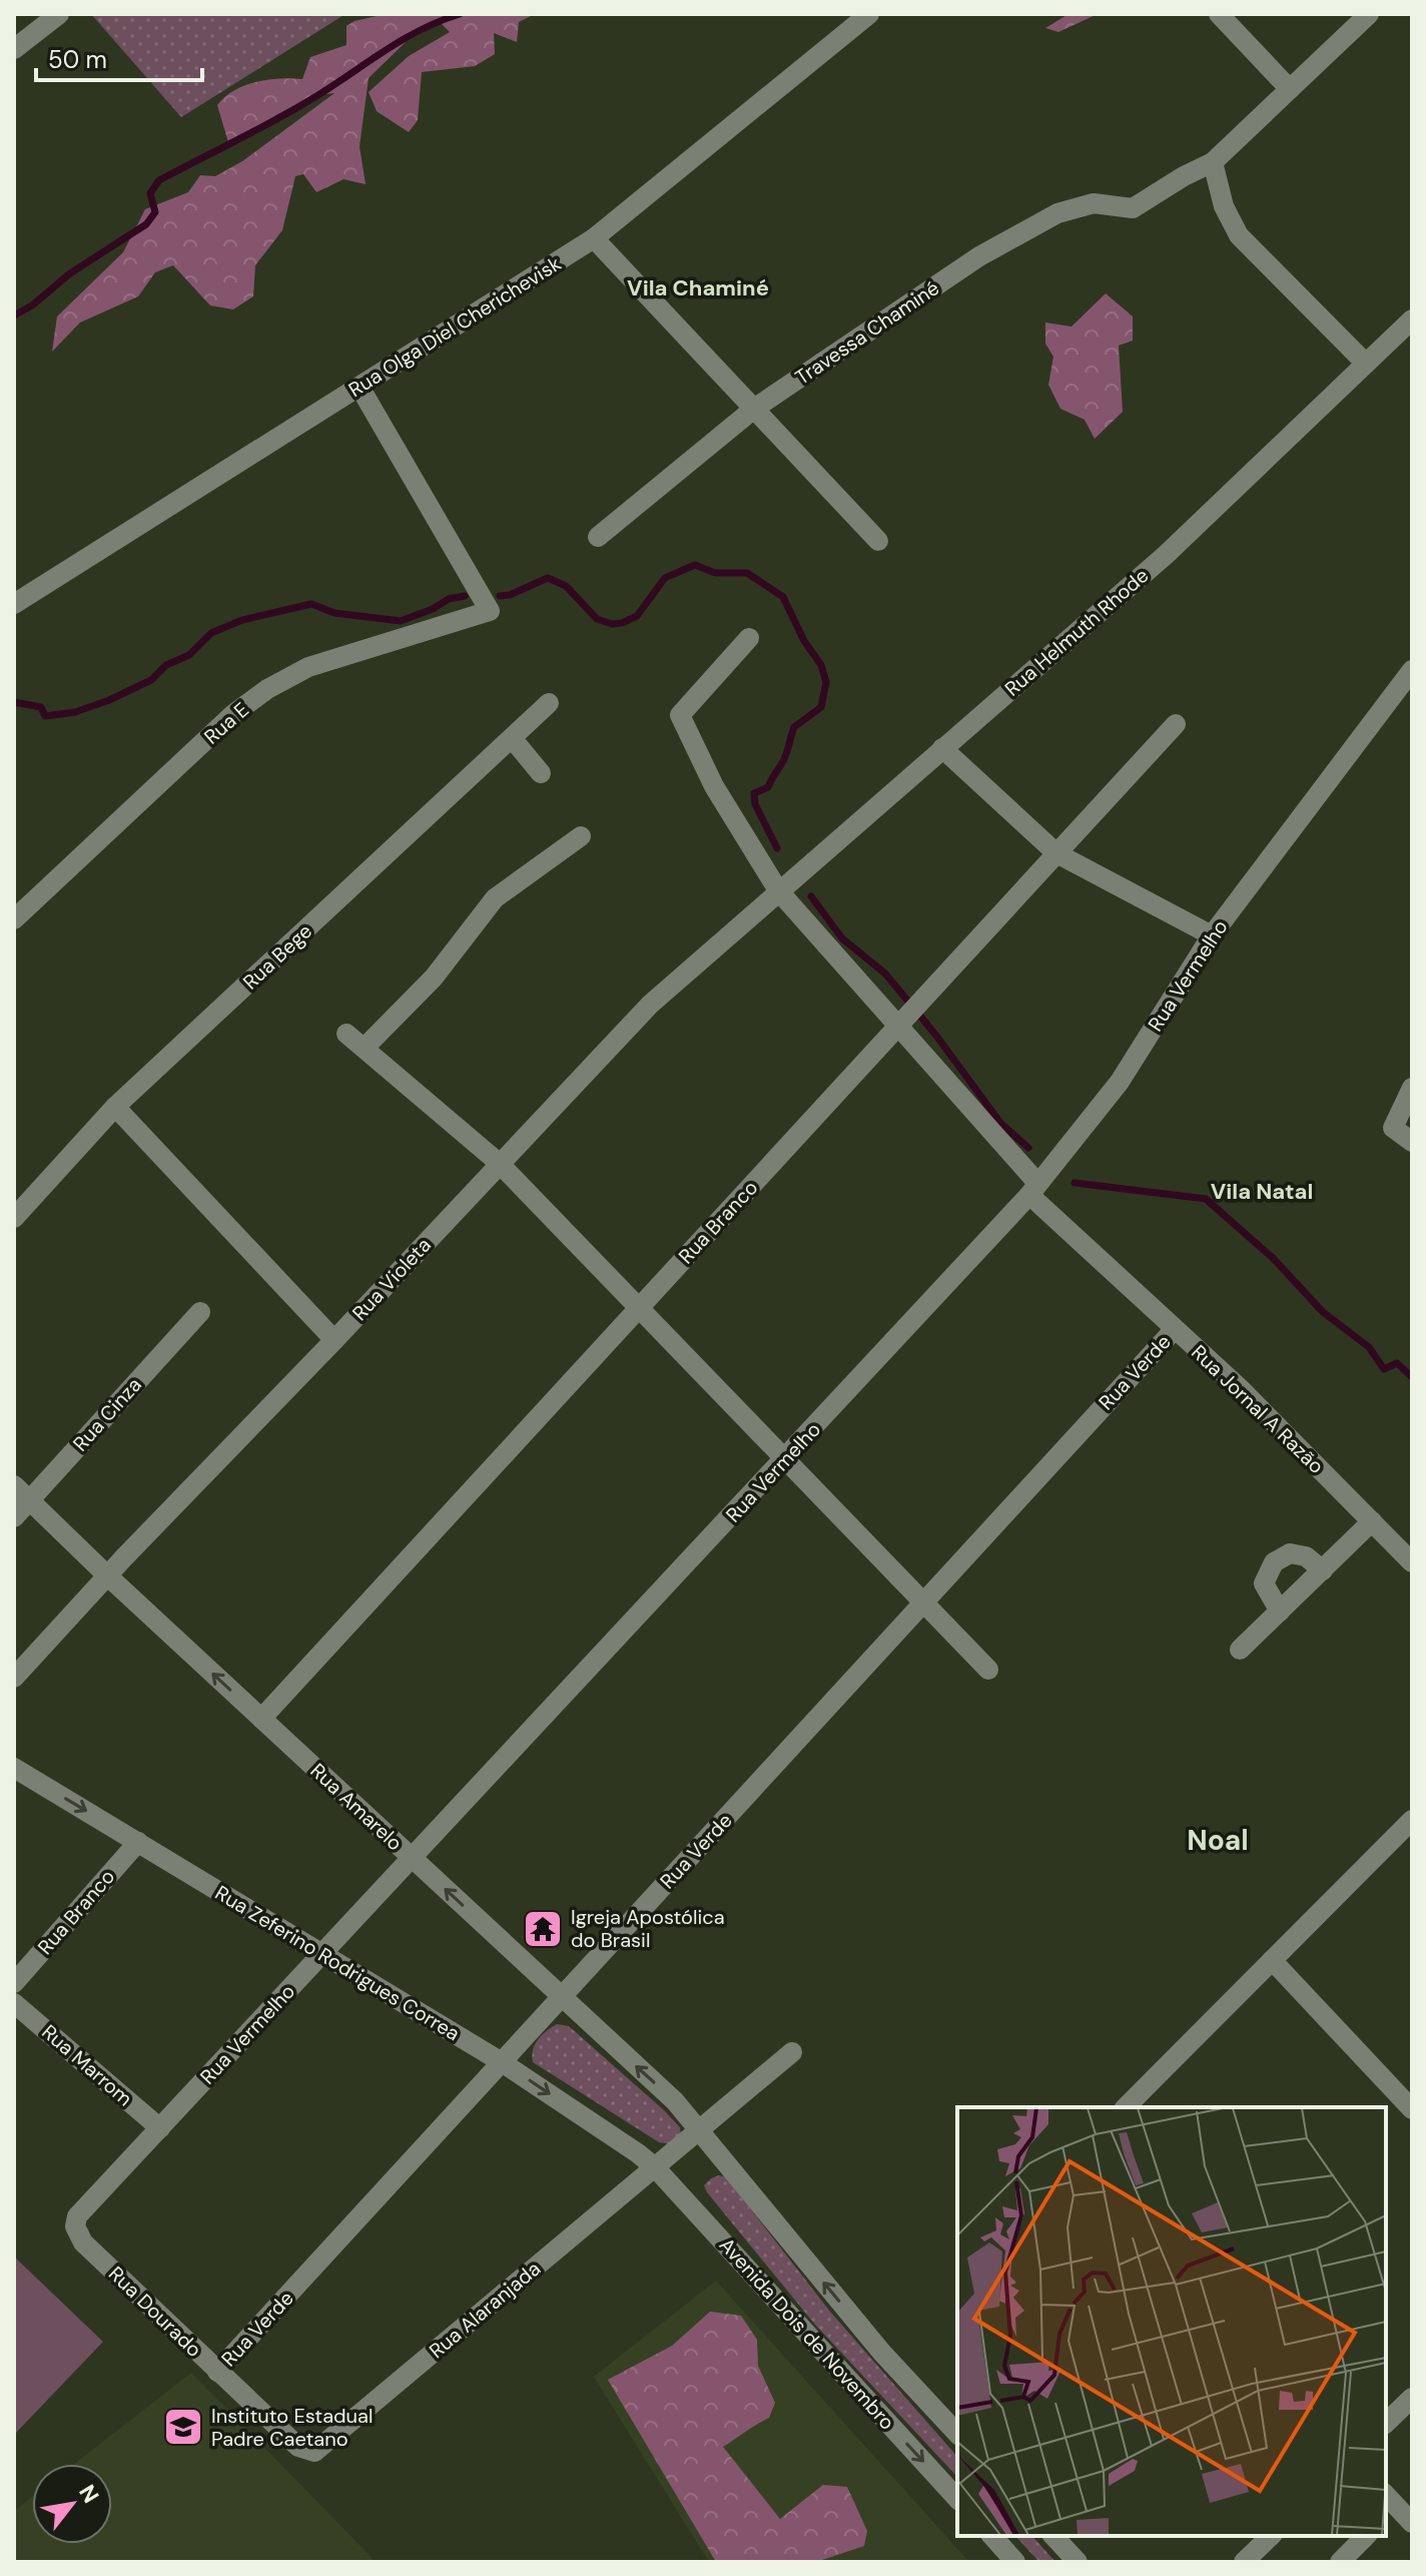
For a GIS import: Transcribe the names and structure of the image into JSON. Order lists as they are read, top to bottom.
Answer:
{
  "streets": {
    "street": [
      "Rua Olga Diel Cherichevisk",
      "Travessa Chaminé",
      "Rua Helmuth Rhode",
      "Rua E",
      "Rua Bege",
      "Rua Vermelho",
      "Rua Branco",
      "Rua Violeta",
      "Rua Verde",
      "Rua Jornal A Razão",
      "Rua Cinza",
      "Rua Amarelo",
      "Rua Zeferino Rodrigues Correa",
      "Rua Marrom",
      "Rua Alaranjada",
      "Rua Dourado",
      "Avenida Dois de Novembro"
    ]
  },
  "crossings": [
    ["Rua Olga Diel Cherichevisk", "Rua E"],
    ["Rua Helmuth Rhode", "Rua Violeta"],
    ["Rua Helmuth Rhode", "Rua Jornal A Razão"],
    ["Rua Vermelho", "Rua Jornal A Razão"],
    ["Rua Vermelho", "Rua Amarelo"],
    ["Rua Vermelho", "Rua Zeferino Rodrigues Correa"],
    ["Rua Vermelho", "Rua Marrom"],
    ["Rua Vermelho", "Rua Dourado"],
    ["Rua Branco", "Rua Jornal A Razão"],
    ["Rua Branco", "Rua Amarelo"],
    ["Rua Branco", "Rua Zeferino Rodrigues Correa"],
    ["Rua Violeta", "Rua Jornal A Razão"],
    ["Rua Violeta", "Rua Amarelo"],
    ["Rua Verde", "Rua Jornal A Razão"],
    ["Rua Verde", "Rua Amarelo"],
    ["Rua Verde", "Rua Zeferino Rodrigues Correa"],
    ["Rua Verde", "Rua Dourado"],
    ["Rua Cinza", "Rua Amarelo"],
    ["Rua Amarelo", "Rua Alaranjada"],
    ["Rua Zeferino Rodrigues Correa", "Rua Alaranjada"],
    ["Rua Zeferino Rodrigues Correa", "Avenida Dois de Novembro"],
    ["Rua Alaranjada", "Rua Dourado"],
    ["Rua Alaranjada", "Avenida Dois de Novembro"]
  ],
  "one_way": ["Rua Amarelo", "Rua Zeferino Rodrigues Correa"],
  "districts": ["Vila Chaminé", "Vila Natal", "Noal"],
  "places": {
    "temple": ["Igreja Apostólica do Brasil"],
    "school or university": ["Instituto Estadual Padre Caetano"]
  },
  "scale_bar": "50 m",
  "north": "top right"
}
